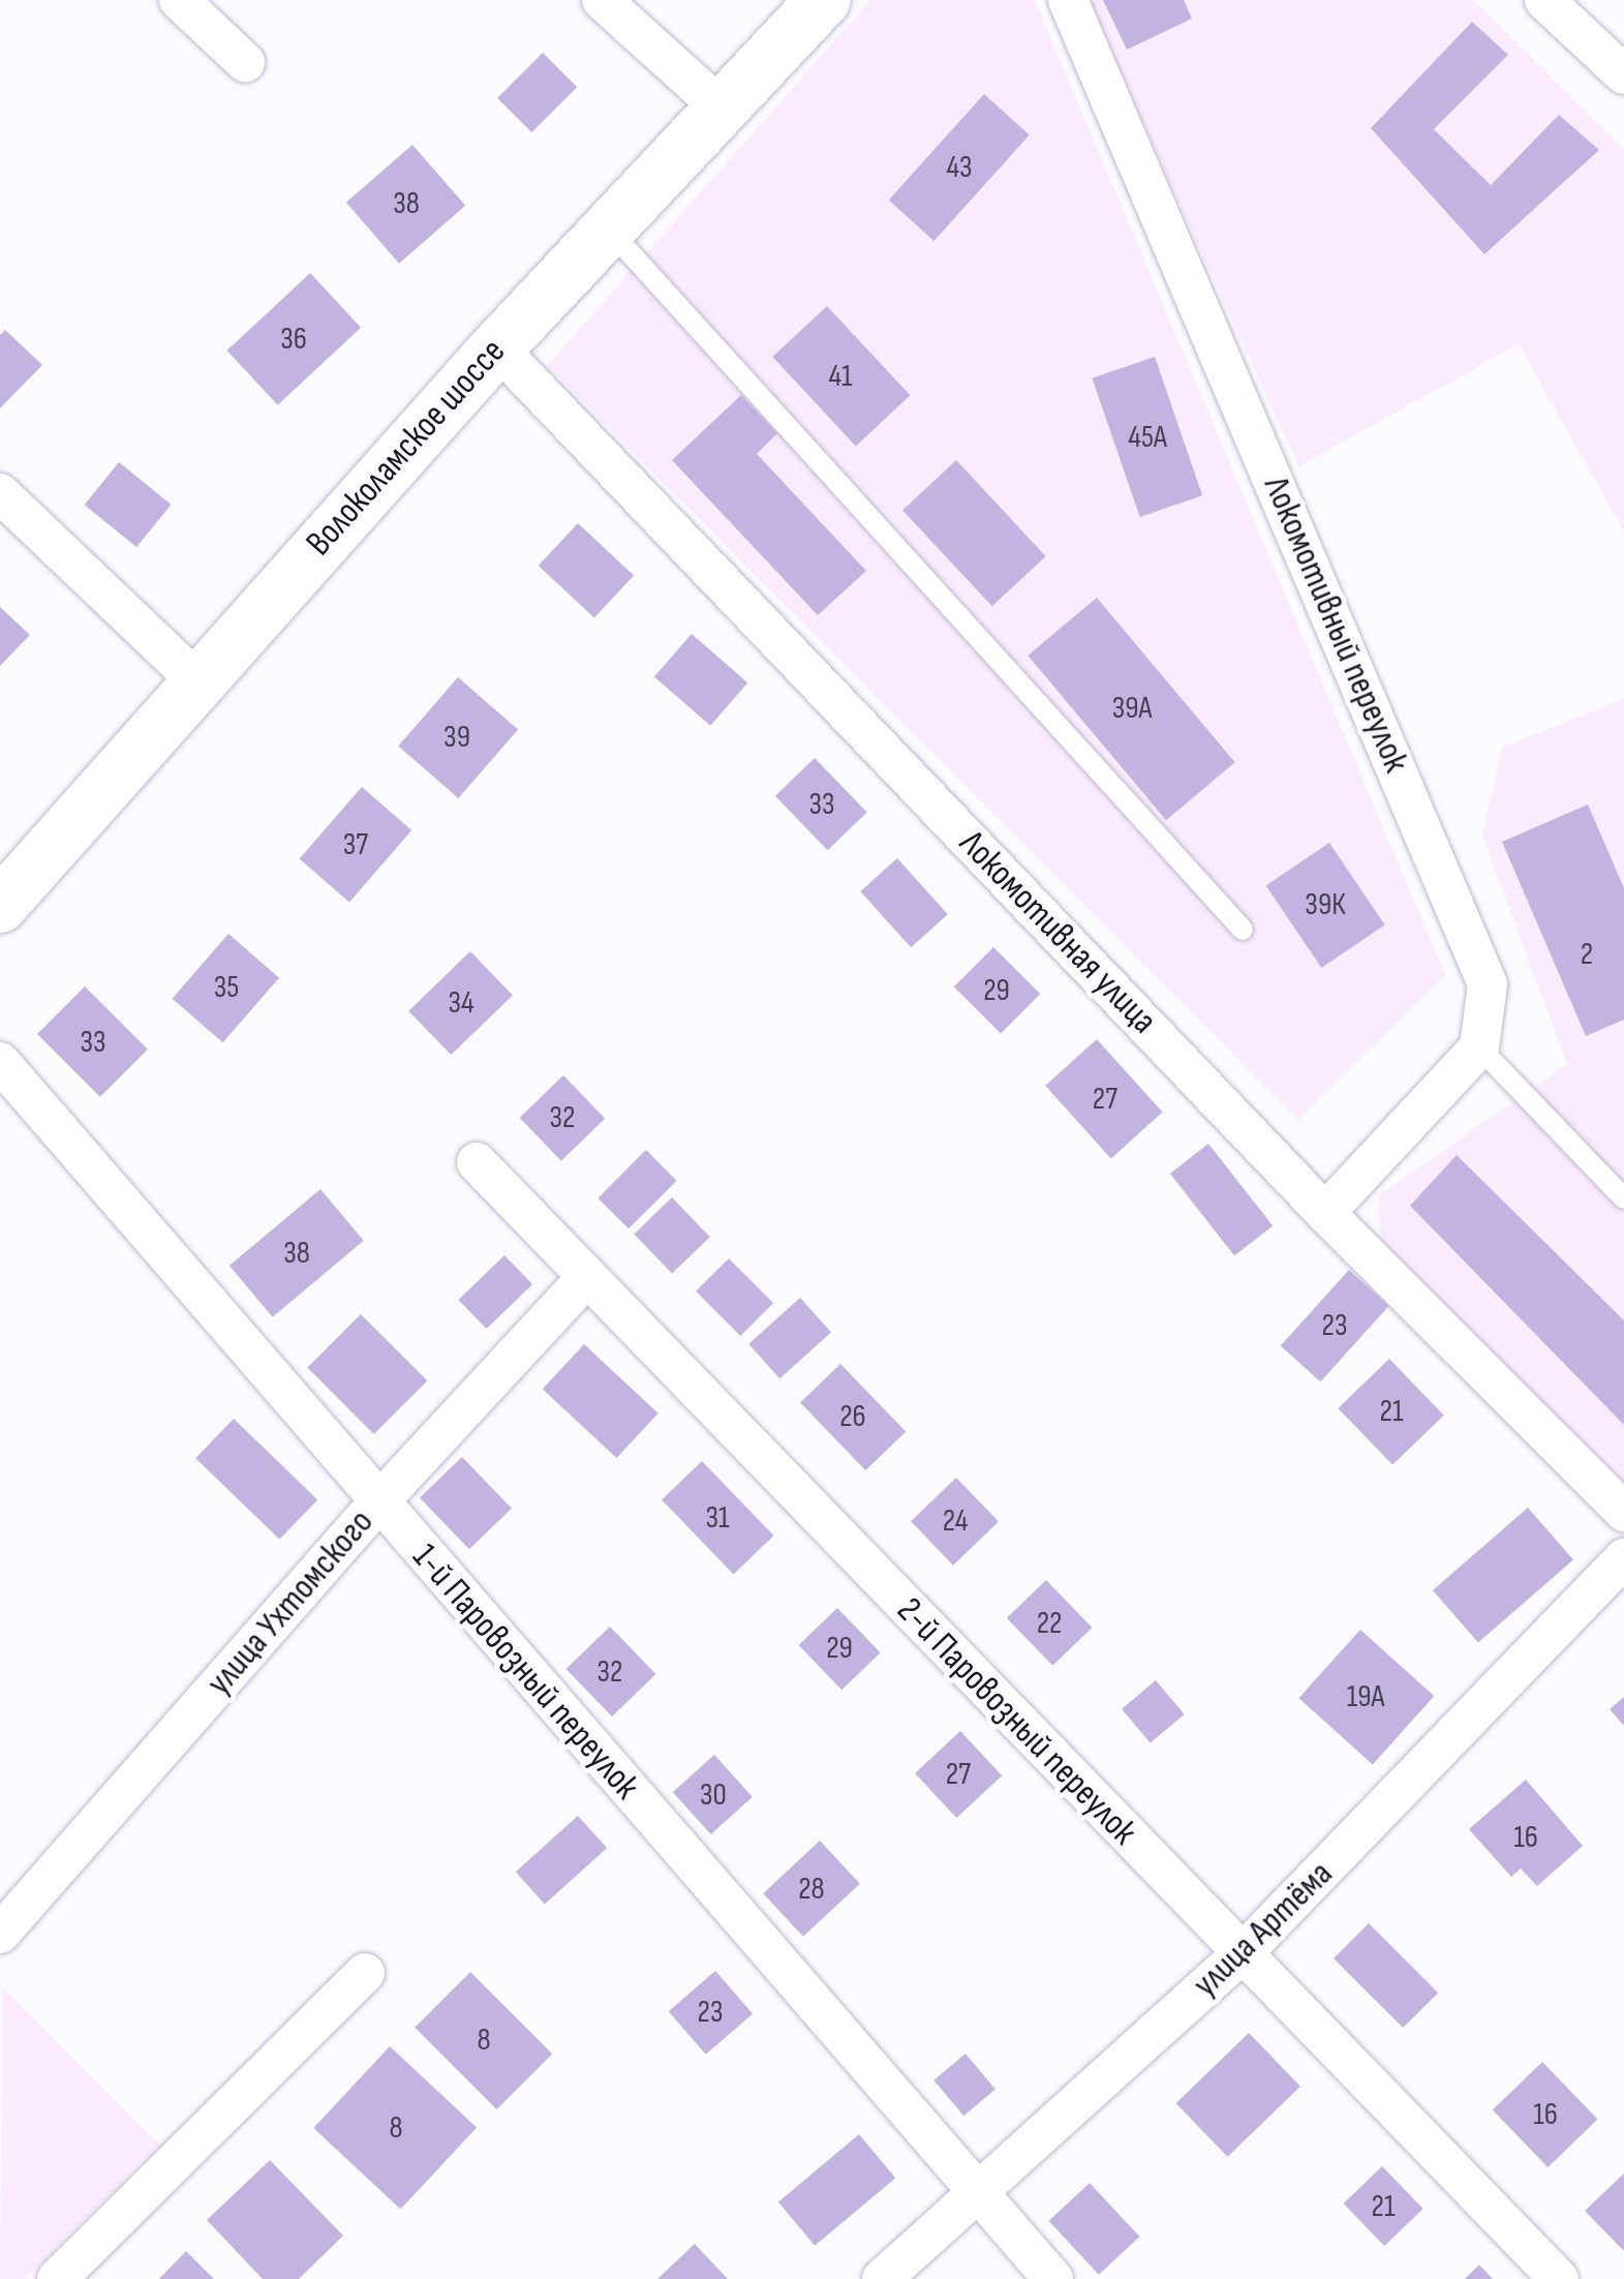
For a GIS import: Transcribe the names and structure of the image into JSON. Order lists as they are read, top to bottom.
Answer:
{
  "streets": {
    "main road": ["Волоколамское шоссе"],
    "street": [
      "Локомотивный переулок",
      "Локомотивная улица",
      "улица Ухтомского",
      "1-й Паровозный переулок",
      "2-й Паровозный переулок",
      "улица Артёма"
    ]
  },
  "crossings": [
    ["Волоколамское шоссе", "Локомотивная улица"],
    ["улица Ухтомского", "1-й Паровозный переулок"],
    ["улица Ухтомского", "2-й Паровозный переулок"],
    ["1-й Паровозный переулок", "улица Артёма"],
    ["2-й Паровозный переулок", "улица Артёма"]
  ],
  "house_numbers": [
    "43",
    "38",
    "36",
    "41",
    "45А",
    "39А",
    "39",
    "33",
    "37",
    "39К",
    "2",
    "35",
    "29",
    "34",
    "33",
    "27",
    "32",
    "38",
    "23",
    "21",
    "26",
    "31",
    "24",
    "22",
    "29",
    "32",
    "19А",
    "27",
    "30",
    "16",
    "28",
    "23",
    "8",
    "16",
    "8",
    "21"
  ]
}
